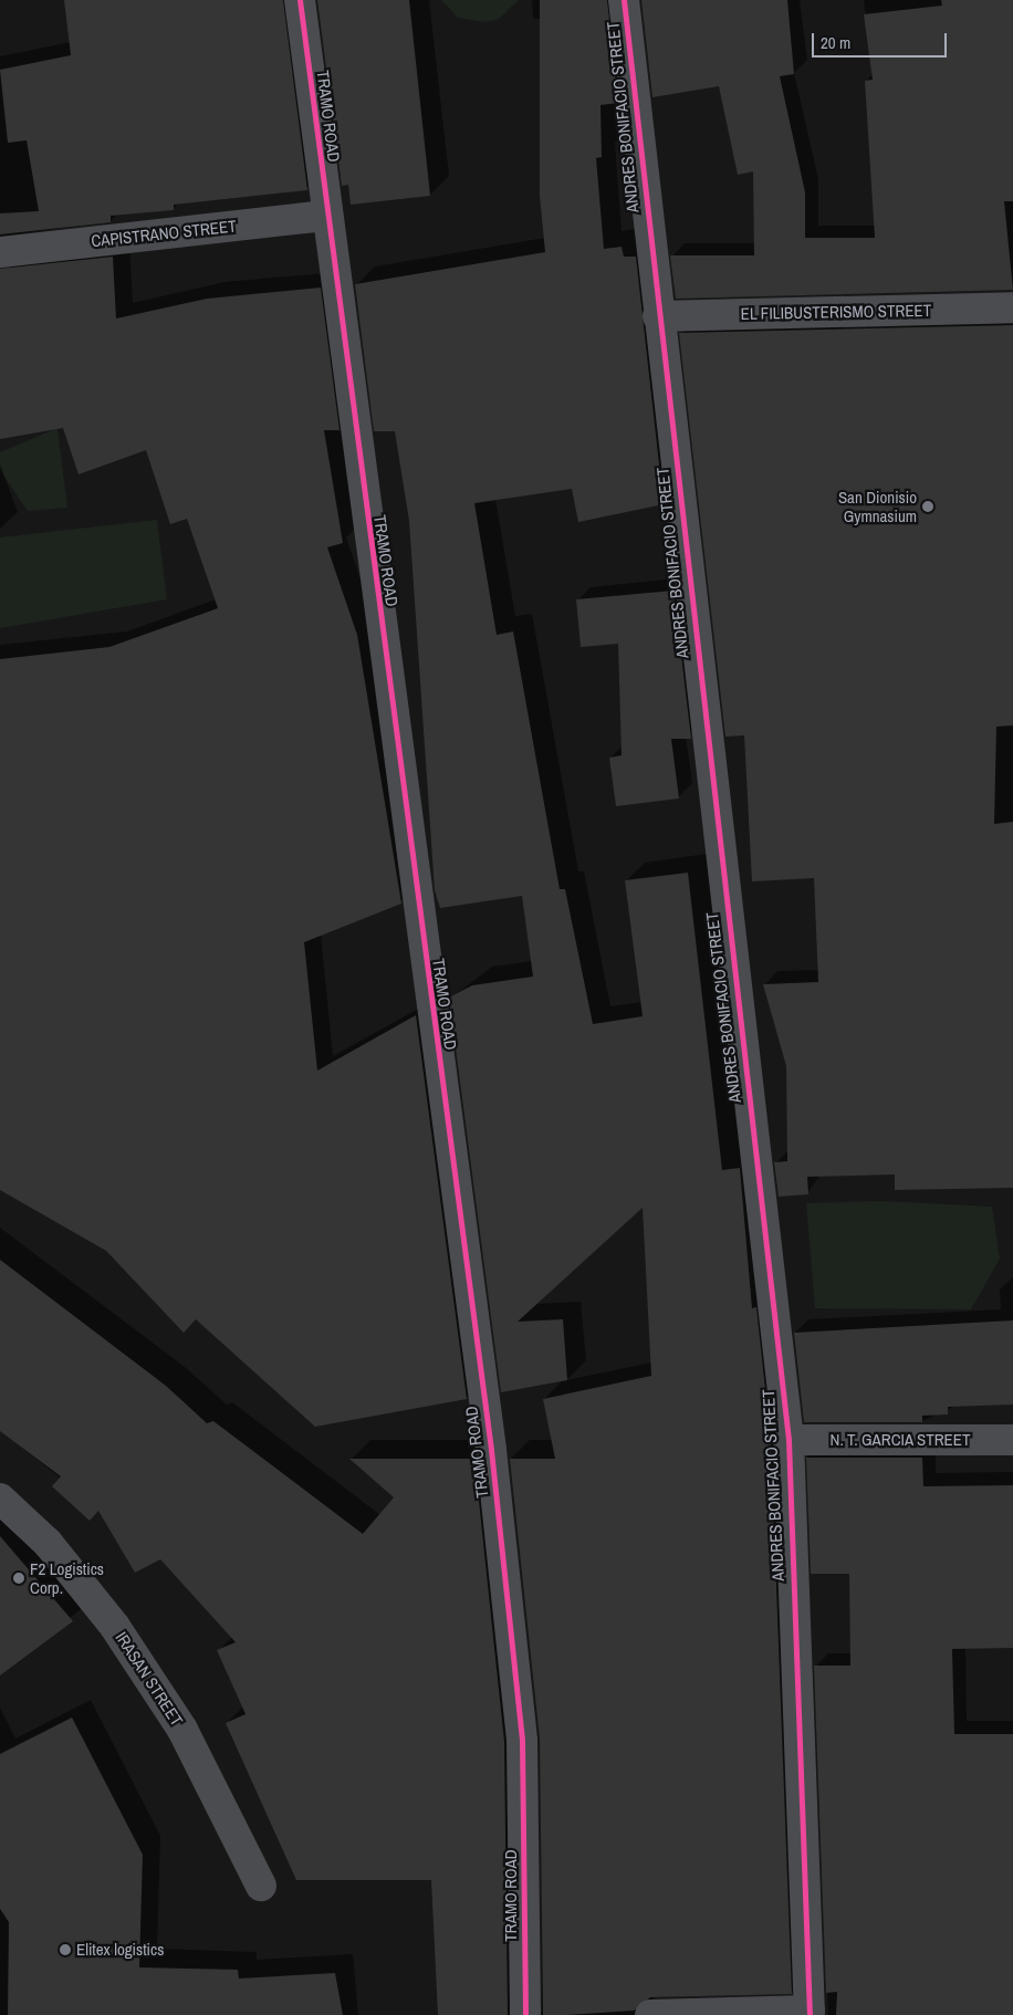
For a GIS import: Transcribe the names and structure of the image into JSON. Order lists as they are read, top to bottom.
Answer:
{
  "streets": {
    "street": [
      "TRAMO ROAD",
      "ANDRES BONIFACIO STREET",
      "CAPISTRANO STREET",
      "EL FILIBUSTERISMO STREET",
      "N. T. GARCIA STREET",
      "IRASAN STREET"
    ]
  },
  "crossings": [
    ["TRAMO ROAD", "CAPISTRANO STREET"],
    ["ANDRES BONIFACIO STREET", "EL FILIBUSTERISMO STREET"],
    ["ANDRES BONIFACIO STREET", "N. T. GARCIA STREET"]
  ],
  "places": ["San Dionisio Gymnasium", "F2 Logistics Corp.", "Elitex logistics"],
  "scale_bar": "20 m"
}
